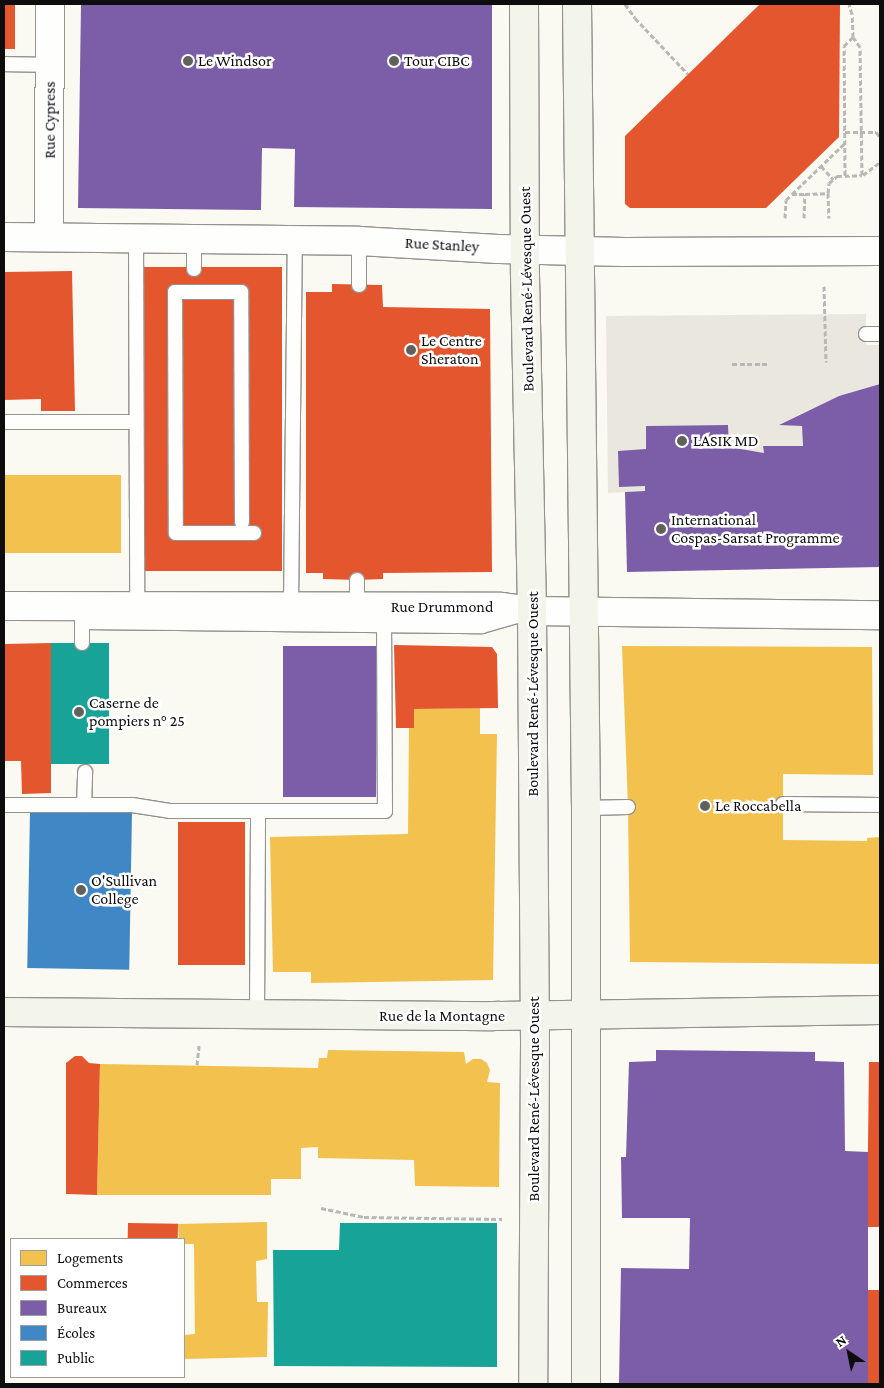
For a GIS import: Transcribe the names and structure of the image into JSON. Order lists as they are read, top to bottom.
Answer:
{
  "streets": {
    "main road": ["Boulevard René-Lévesque Ouest", "Rue de la Montagne"],
    "street": ["Rue Cypress", "Rue Stanley", "Rue Drummond"]
  },
  "crossings": [
    ["Rue Cypress", "Rue Stanley"],
    ["Rue Stanley", "Boulevard René-Lévesque Ouest"],
    ["Boulevard René-Lévesque Ouest", "Rue Drummond"],
    ["Boulevard René-Lévesque Ouest", "Rue de la Montagne"]
  ],
  "places": [
    "Le Windsor",
    "Tour CIBC",
    "Le Centre Sheraton",
    "LASIK MD",
    "International Cospas-Sarsat Programme",
    "Caserne de pompiers n° 25",
    "Le Roccabella",
    "O'Sullivan College"
  ],
  "legend": [
    "Logements",
    "Commerces",
    "Bureaux",
    "Écoles",
    "Public"
  ],
  "north": "top left"
}
